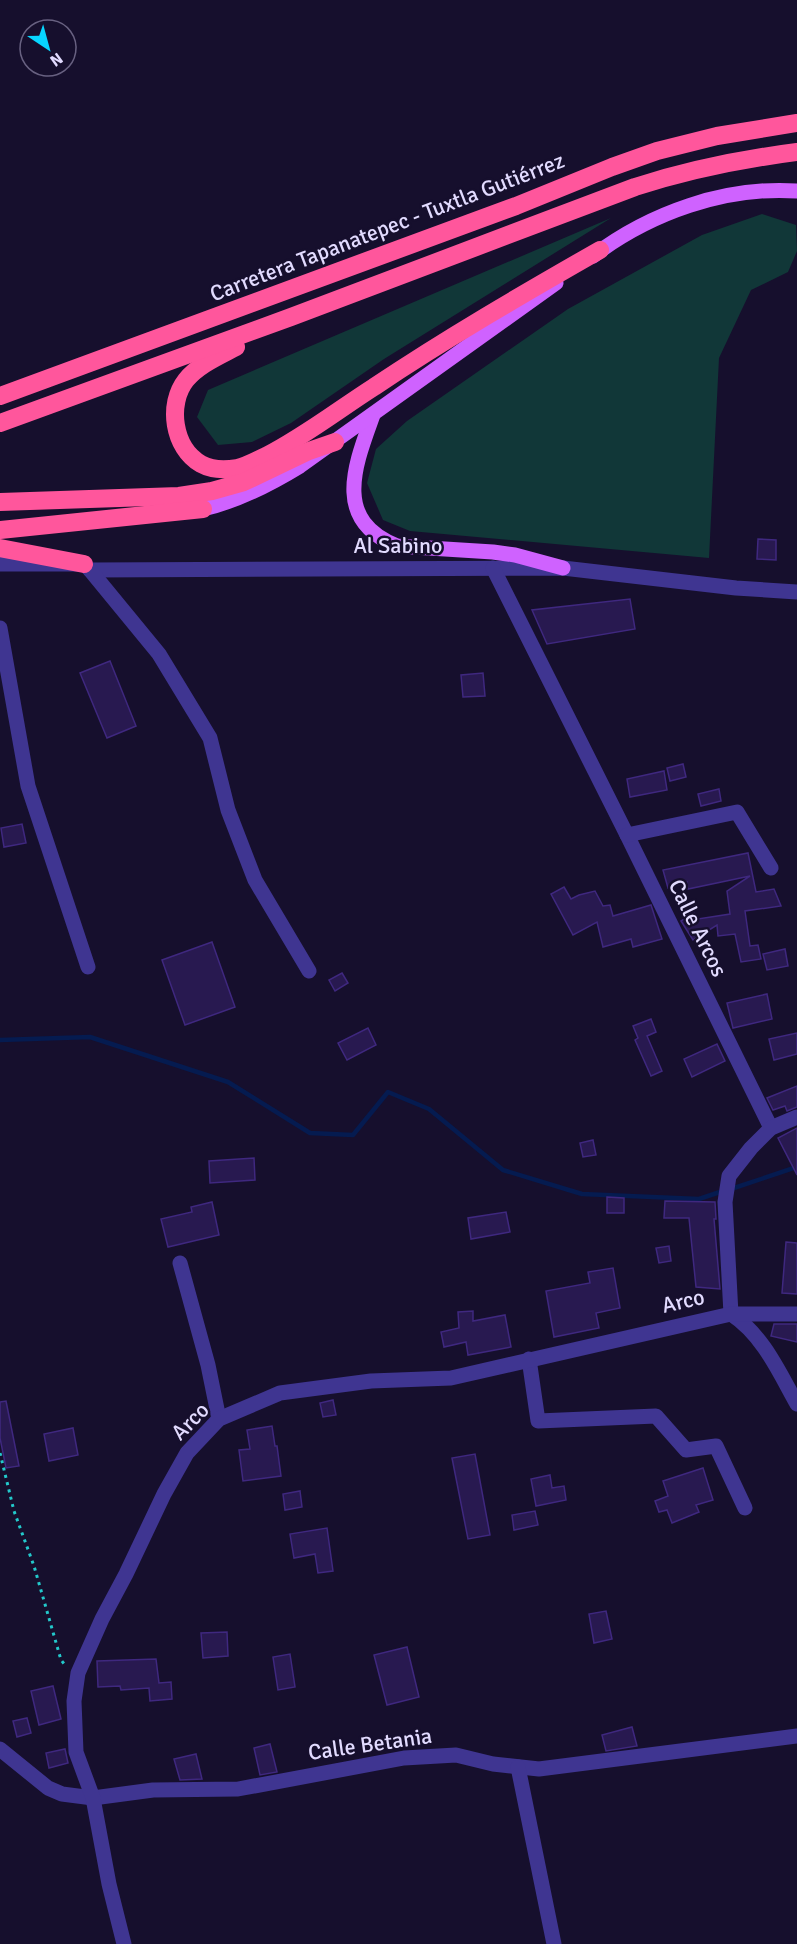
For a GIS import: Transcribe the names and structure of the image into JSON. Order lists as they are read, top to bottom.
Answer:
{
  "streets": {
    "highway": ["Carretera Tapanatepec - Tuxtla Gutiérrez"],
    "street": [
      "Al Sabino",
      "Calle Arcos",
      "Arco",
      "Calle Betania"
    ]
  },
  "crossings": [
    ["Al Sabino", "Calle Arcos"],
    ["Arco", "Calle Betania"]
  ],
  "north": "bottom right"
}
